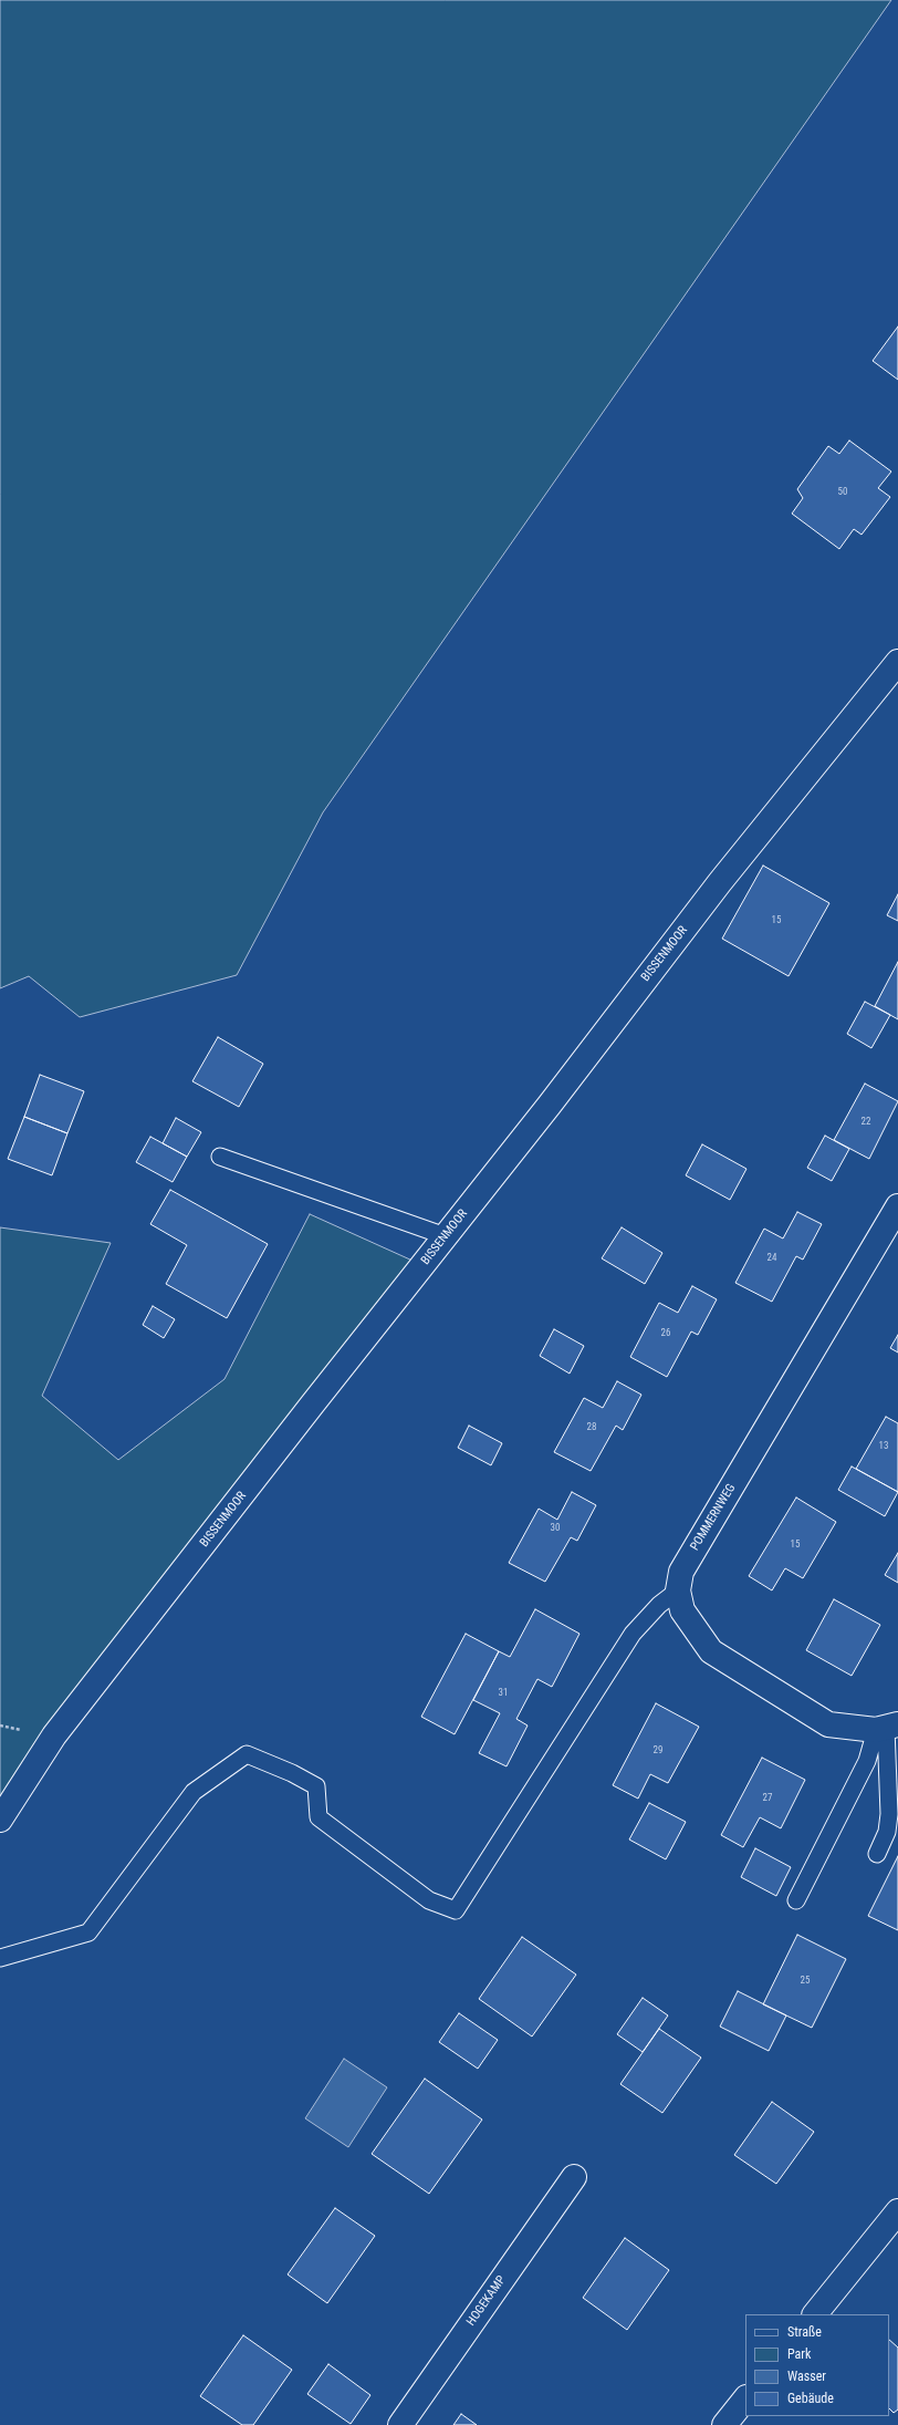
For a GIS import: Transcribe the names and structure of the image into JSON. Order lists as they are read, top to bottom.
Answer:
{
  "streets": {
    "street": ["BISSENMOOR", "POMMERNWEG", "HOGEKAMP"]
  },
  "house_numbers": [
    "50",
    "15",
    "22",
    "24",
    "26",
    "28",
    "13",
    "30",
    "15",
    "31",
    "29",
    "27",
    "25"
  ],
  "legend": [
    "Straße",
    "Park",
    "Wasser",
    "Gebäude"
  ]
}
